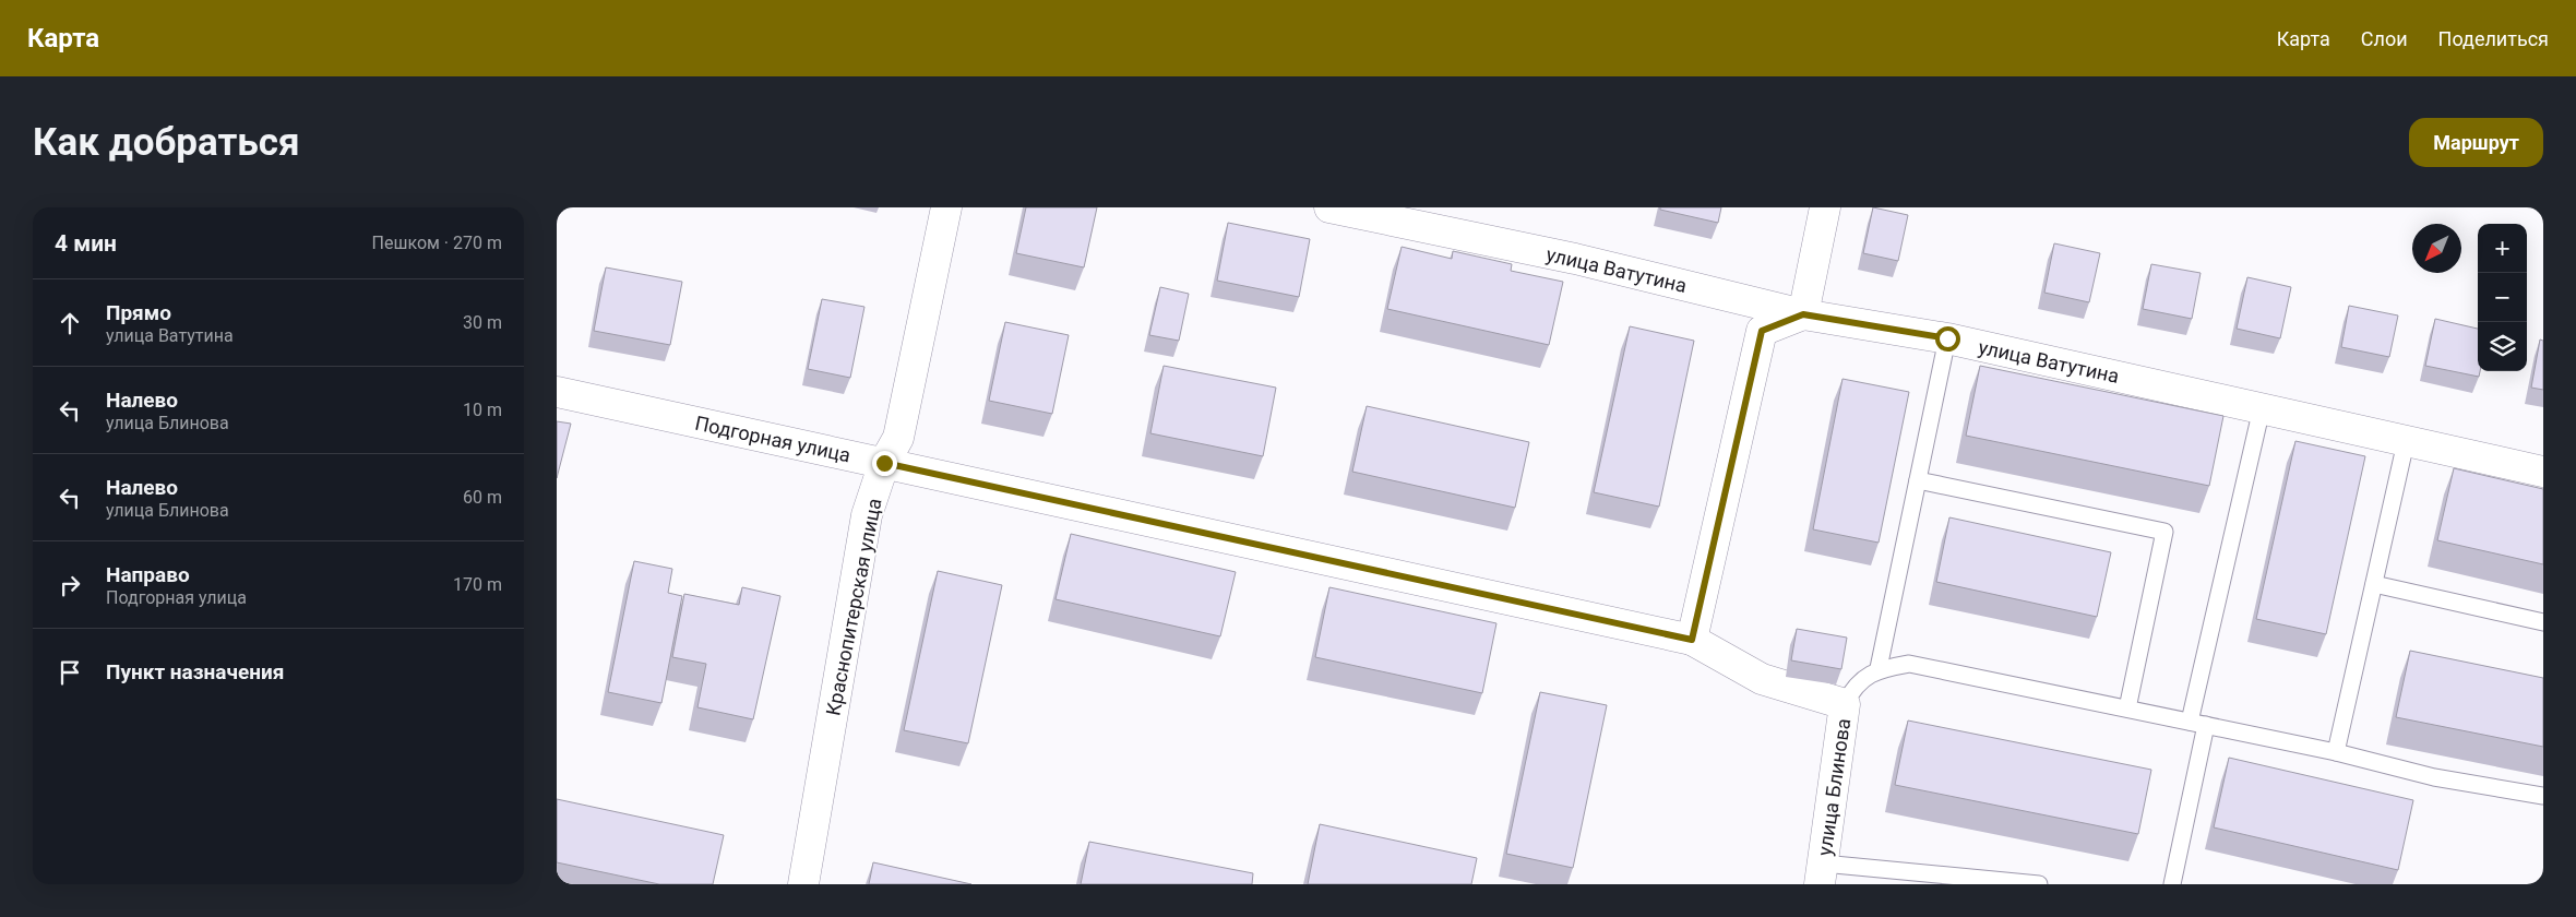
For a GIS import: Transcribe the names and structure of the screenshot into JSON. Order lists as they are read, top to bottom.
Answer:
{
  "streets": {
    "street": [
      "улица Ватутина",
      "Подгорная улица",
      "Краснопитерская улица",
      "улица Блинова"
    ]
  },
  "crossings": [
    ["Подгорная улица", "Краснопитерская улица"],
    ["Подгорная улица", "улица Блинова"]
  ],
  "north": "bottom left",
  "page": {
    "header": "Карта",
    "nav": ["Карта", "Слои", "Поделиться"],
    "buttons": "Маршрут",
    "title": "Как добраться",
    "heading": ["4 мин", "Пешком · 270 m"],
    "map_buttons": ["+", "−"],
    "list": [
      ["Прямо", "улица Ватутина", "30 m"],
      ["Налево", "улица Блинова", "10 m"],
      ["Налево", "улица Блинова", "60 m"],
      ["Направо", "Подгорная улица", "170 m"],
      "Пункт назначения"
    ]
  }
}
